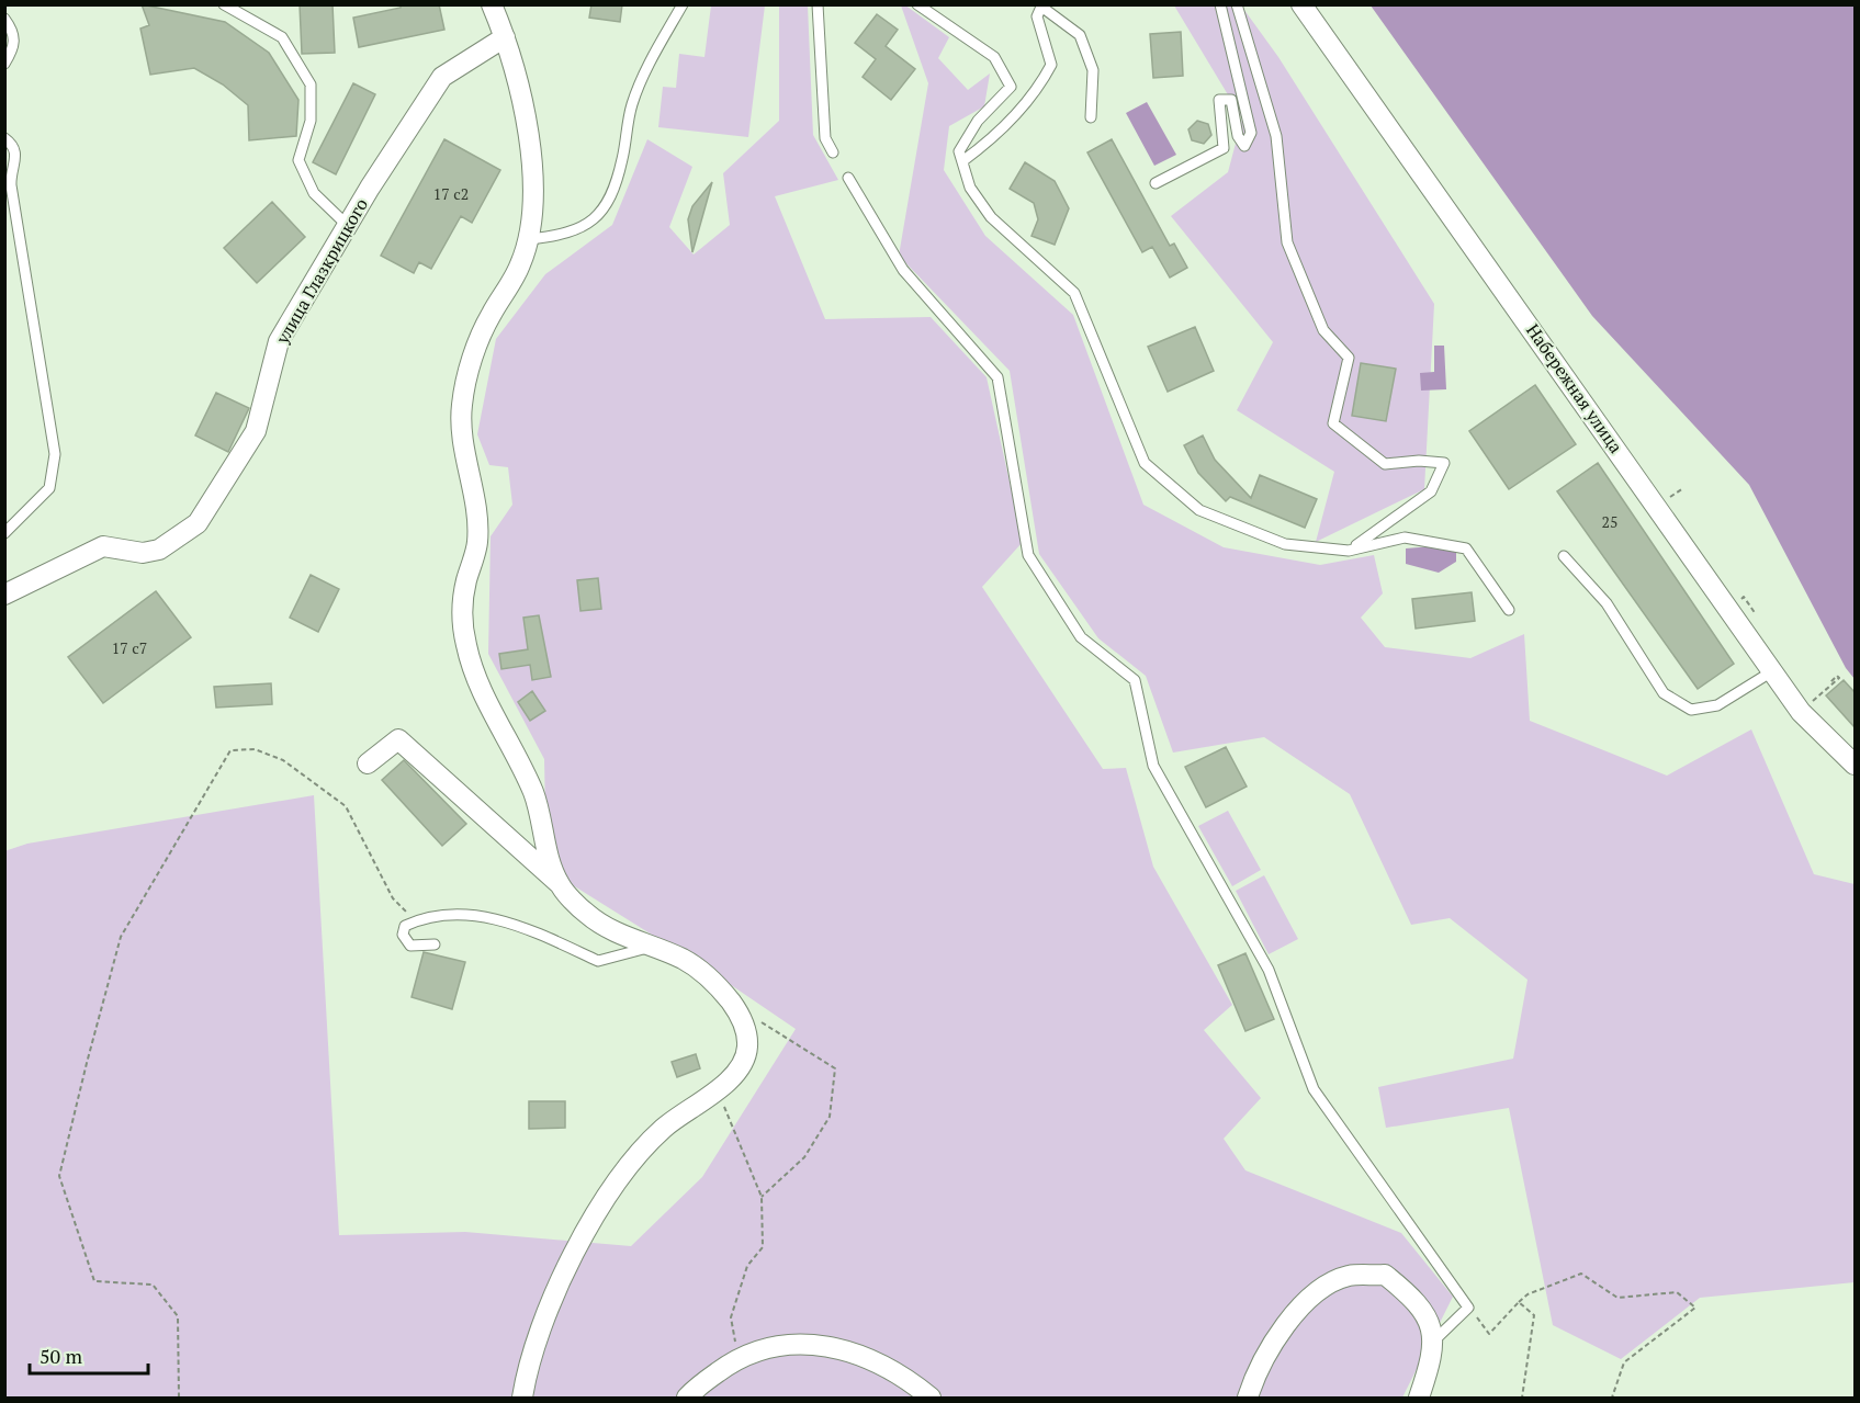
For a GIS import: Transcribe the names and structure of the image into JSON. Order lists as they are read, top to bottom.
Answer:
{
  "streets": {
    "street": ["улица Глазкрицкого", "Набережная улица"]
  },
  "house_numbers": ["17 с2", "25", "17 с7"],
  "scale_bar": "50 m"
}
